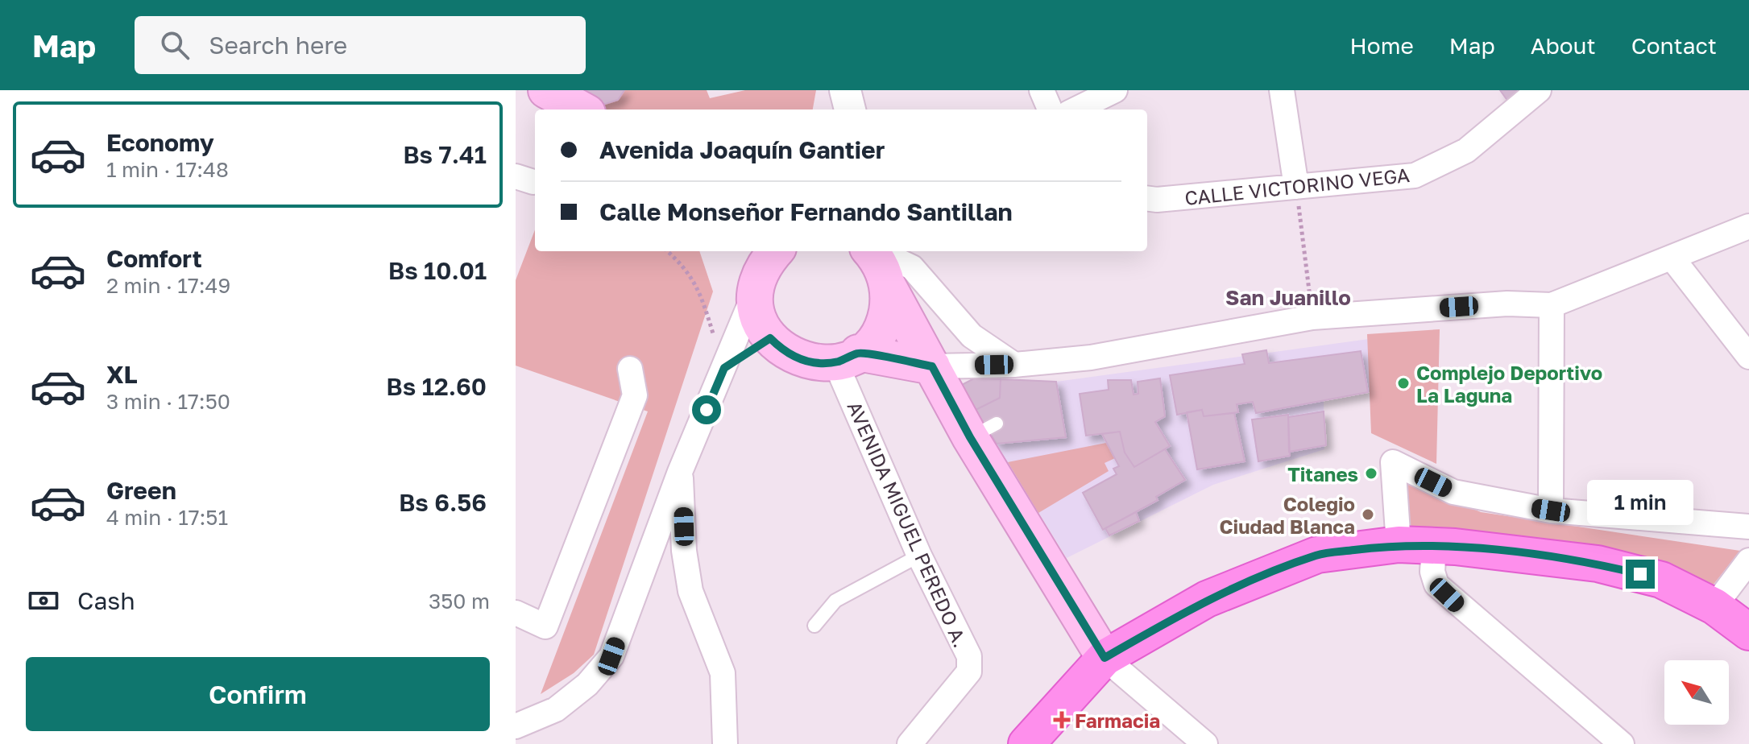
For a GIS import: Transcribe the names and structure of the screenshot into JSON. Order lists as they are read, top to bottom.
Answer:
{
  "streets": {
    "street": ["CALLE VICTORINO VEGA", "AVENIDA MIGUEL PEREDO A."]
  },
  "districts": ["San Juanillo"],
  "places": {
    "other": ["Complejo Deportivo La Laguna", "Titanes", "Colegio Ciudad Blanca"],
    "health": ["Farmacia"]
  },
  "north": "top left",
  "page": {
    "header": "Map",
    "search": "Search here",
    "nav": [
      "Home",
      "Map",
      "About",
      "Contact"
    ],
    "list": [
      {
        "name": "Economy",
        "note": "1 min · 17:48",
        "value": "Bs 7.41"
      },
      {
        "name": "Comfort",
        "note": "2 min · 17:49",
        "value": "Bs 10.01"
      },
      {
        "name": "XL",
        "note": "3 min · 17:50",
        "value": "Bs 12.60"
      },
      {
        "name": "Green",
        "note": "4 min · 17:51",
        "value": "Bs 6.56"
      }
    ],
    "banner": ["Avenida Joaquín Gantier", "Calle Monseñor Fernando Santillan"],
    "bubble": "1 min",
    "pay": ["Cash", "350 m"],
    "buttons": "Confirm"
  }
}
